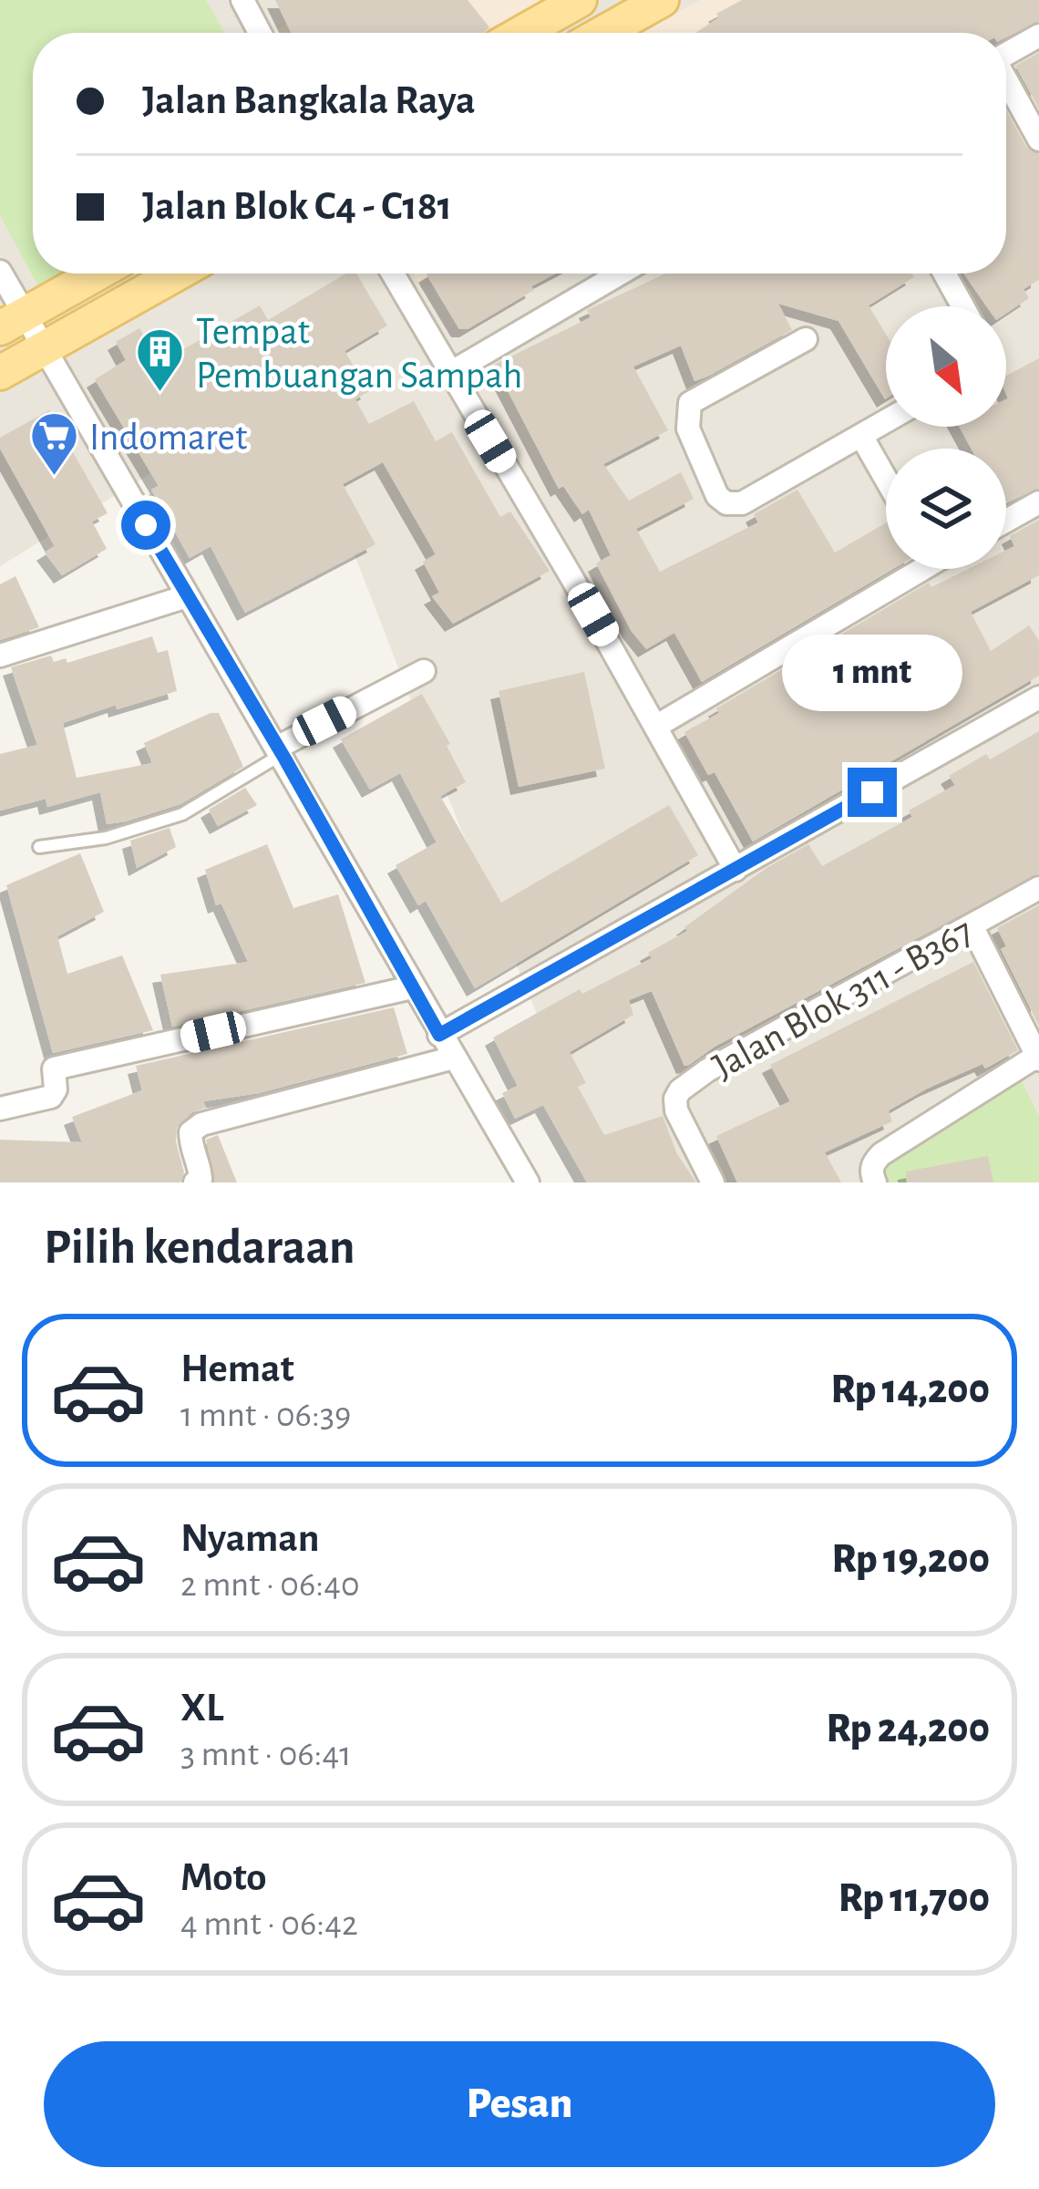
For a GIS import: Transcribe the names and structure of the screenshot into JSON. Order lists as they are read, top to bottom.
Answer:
{
  "streets": {
    "street": ["Jalan Blok 311 - B367"]
  },
  "places": {
    "building": ["Tempat Pembuangan Sampah"],
    "supermarket": ["Indomaret"]
  },
  "north": "bottom right",
  "page": {
    "banner": ["Jalan Bangkala Raya", "Jalan Blok C4 - C181"],
    "bubble": "1 mnt",
    "heading": "Pilih kendaraan",
    "list": [
      {
        "name": "Hemat",
        "note": "1 mnt · 06:39",
        "value": "Rp 14,200"
      },
      {
        "name": "Nyaman",
        "note": "2 mnt · 06:40",
        "value": "Rp 19,200"
      },
      {
        "name": "XL",
        "note": "3 mnt · 06:41",
        "value": "Rp 24,200"
      },
      {
        "name": "Moto",
        "note": "4 mnt · 06:42",
        "value": "Rp 11,700"
      }
    ],
    "buttons": "Pesan"
  }
}
